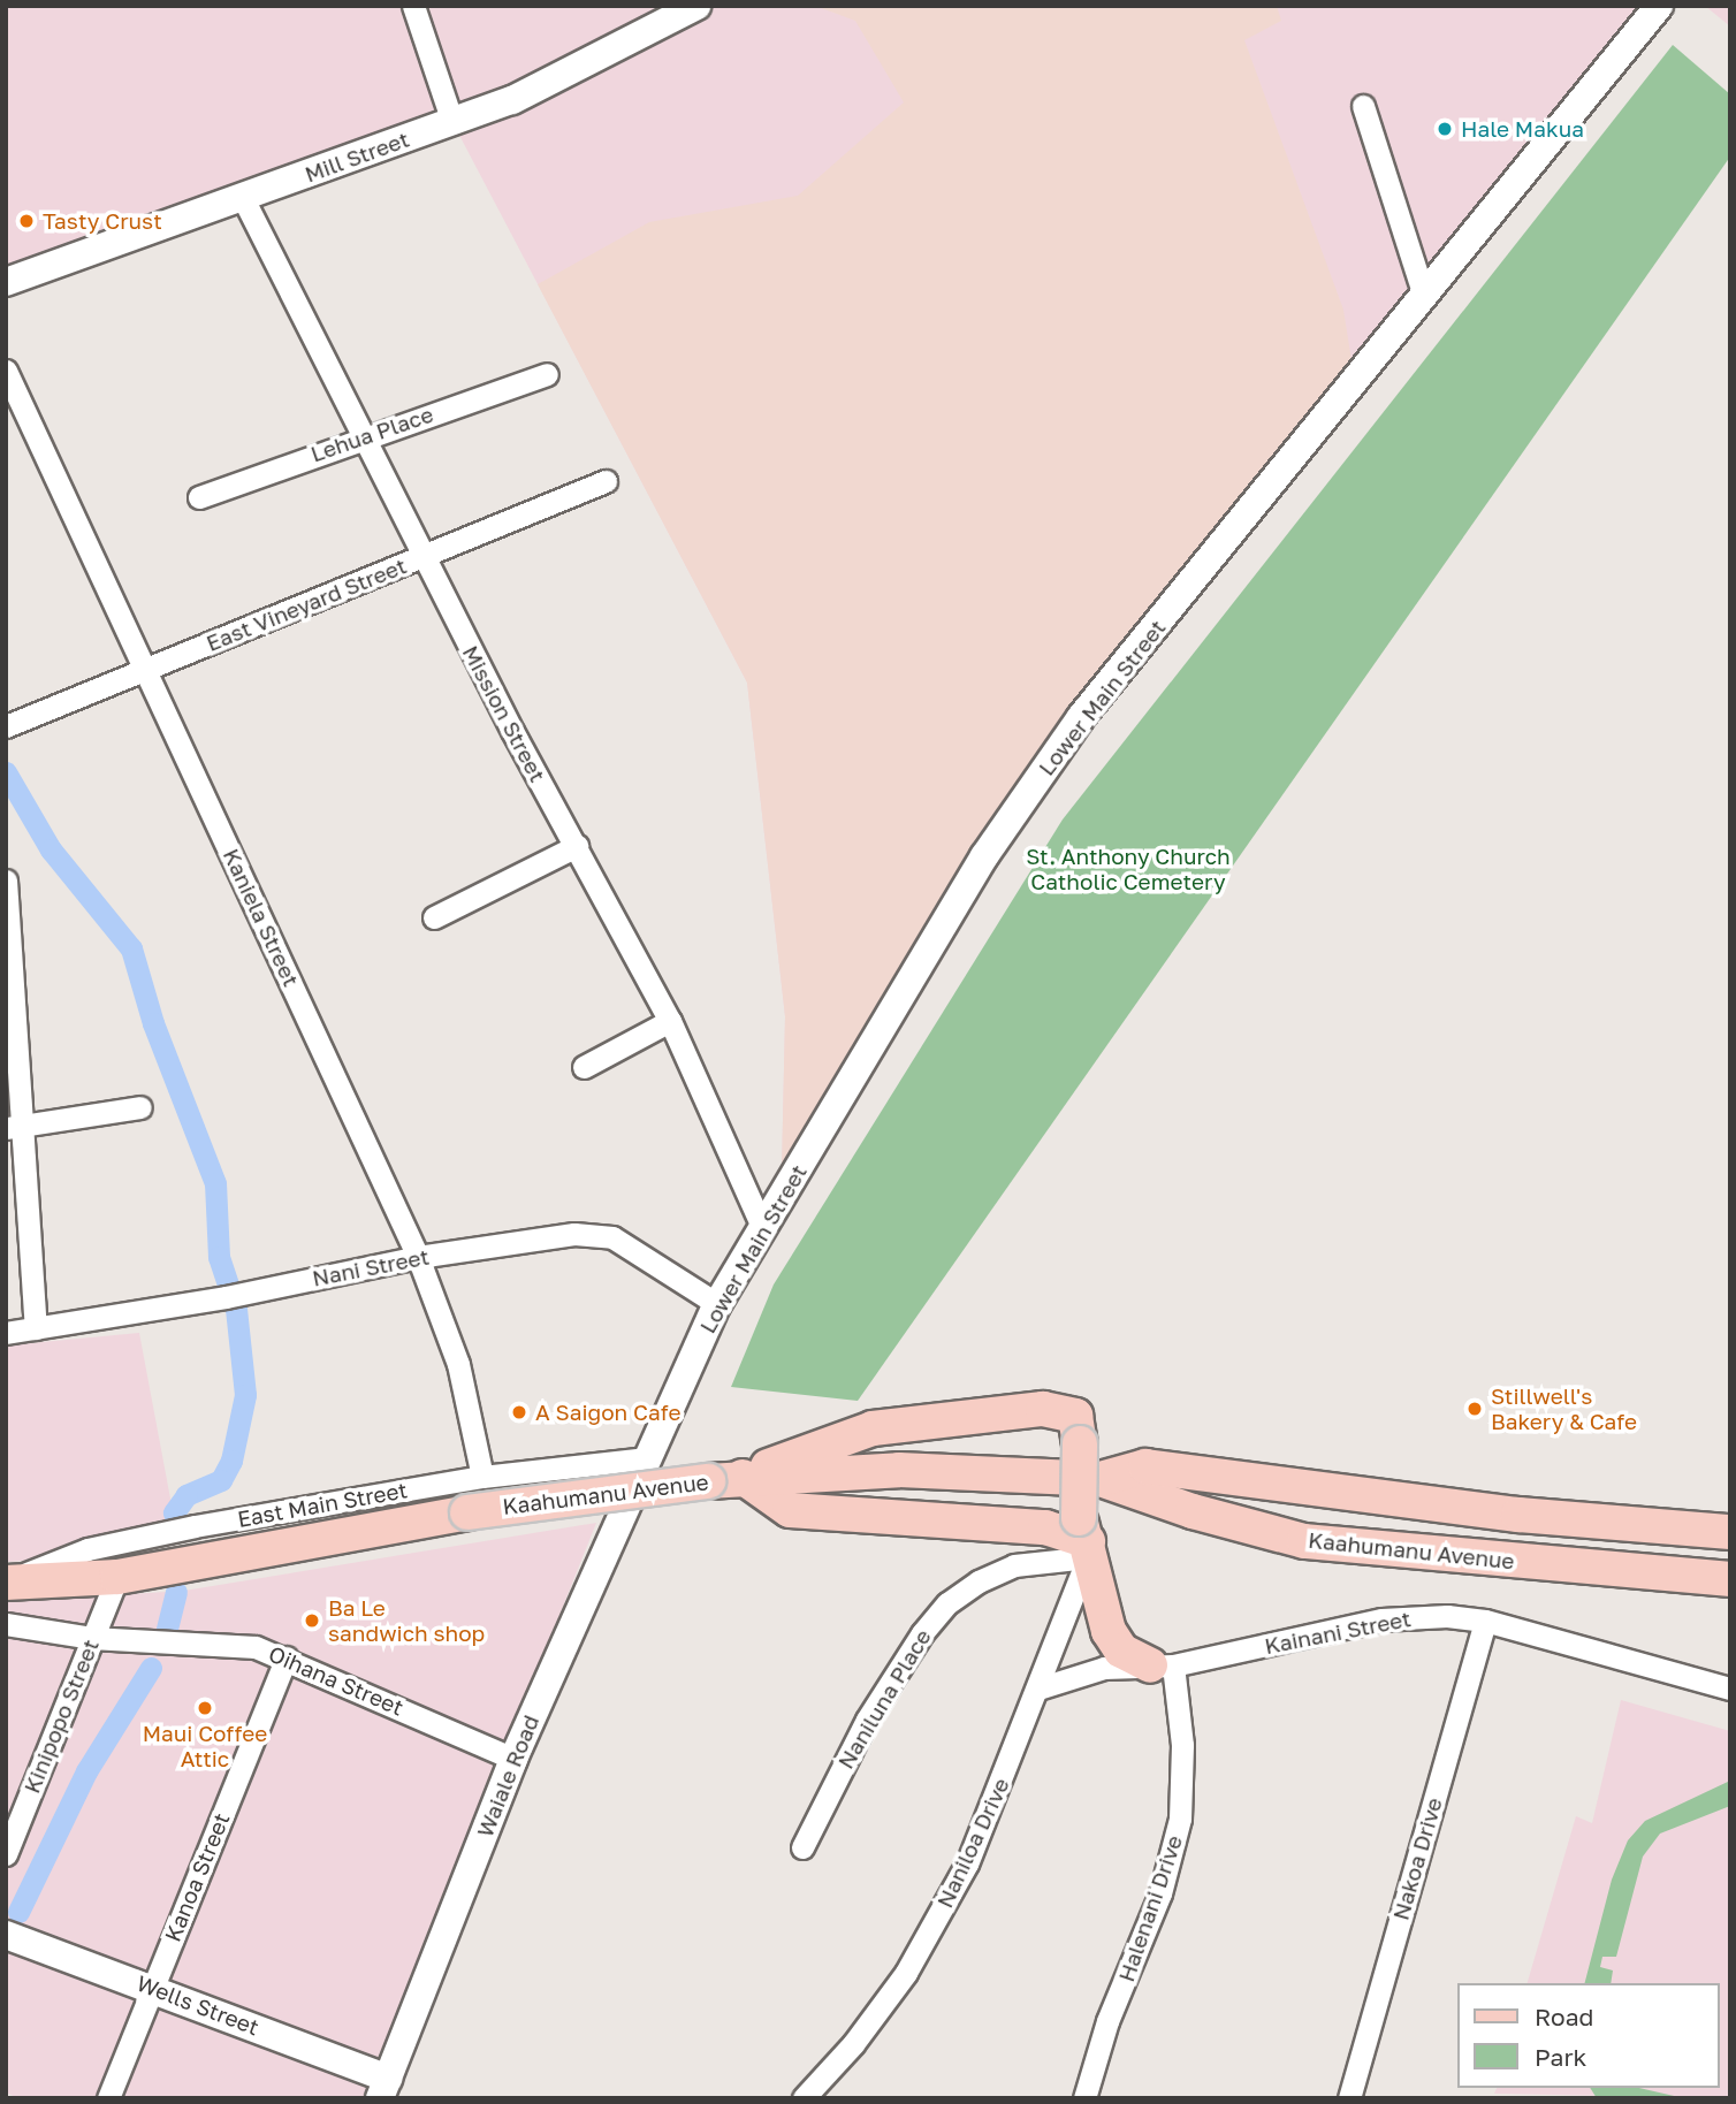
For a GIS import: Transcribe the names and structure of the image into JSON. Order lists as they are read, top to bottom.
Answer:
{
  "streets": {
    "main road": ["Kaahumanu Avenue", "East Main Street"],
    "street": [
      "Mill Street",
      "Lehua Place",
      "East Vineyard Street",
      "Lower Main Street",
      "Mission Street",
      "Kaniela Street",
      "Nani Street",
      "Kainani Street",
      "Oihana Street",
      "Naniluna Place",
      "Kinipopo Street",
      "Waiale Road",
      "Naniloa Drive",
      "Nakoa Drive",
      "Kanoa Street",
      "Halenani Drive",
      "Wells Street"
    ]
  },
  "crossings": [
    ["Mill Street", "Mission Street"],
    ["Lehua Place", "Mission Street"],
    ["East Vineyard Street", "Mission Street"],
    ["East Vineyard Street", "Kaniela Street"],
    ["Lower Main Street", "Mission Street"],
    ["Lower Main Street", "Nani Street"],
    ["Lower Main Street", "East Main Street"],
    ["Lower Main Street", "Waiale Road"],
    ["Kaniela Street", "Nani Street"],
    ["Kaniela Street", "East Main Street"],
    ["Kaahumanu Avenue", "East Main Street"],
    ["Kaahumanu Avenue", "Kinipopo Street"],
    ["East Main Street", "Kinipopo Street"],
    ["East Main Street", "Waiale Road"],
    ["Kainani Street", "Naniloa Drive"],
    ["Kainani Street", "Nakoa Drive"],
    ["Kainani Street", "Halenani Drive"],
    ["Oihana Street", "Kinipopo Street"],
    ["Oihana Street", "Waiale Road"],
    ["Oihana Street", "Kanoa Street"],
    ["Naniluna Place", "Naniloa Drive"],
    ["Waiale Road", "Wells Street"],
    ["Kanoa Street", "Wells Street"]
  ],
  "parks": ["St. Anthony Church Catholic Cemetery"],
  "places": [
    "Hale Makua",
    "Tasty Crust",
    "Stillwell's Bakery & Cafe",
    "A Saigon Cafe",
    "Ba Le sandwich shop",
    "Maui Coffee Attic"
  ],
  "legend": ["Road", "Park"]
}
